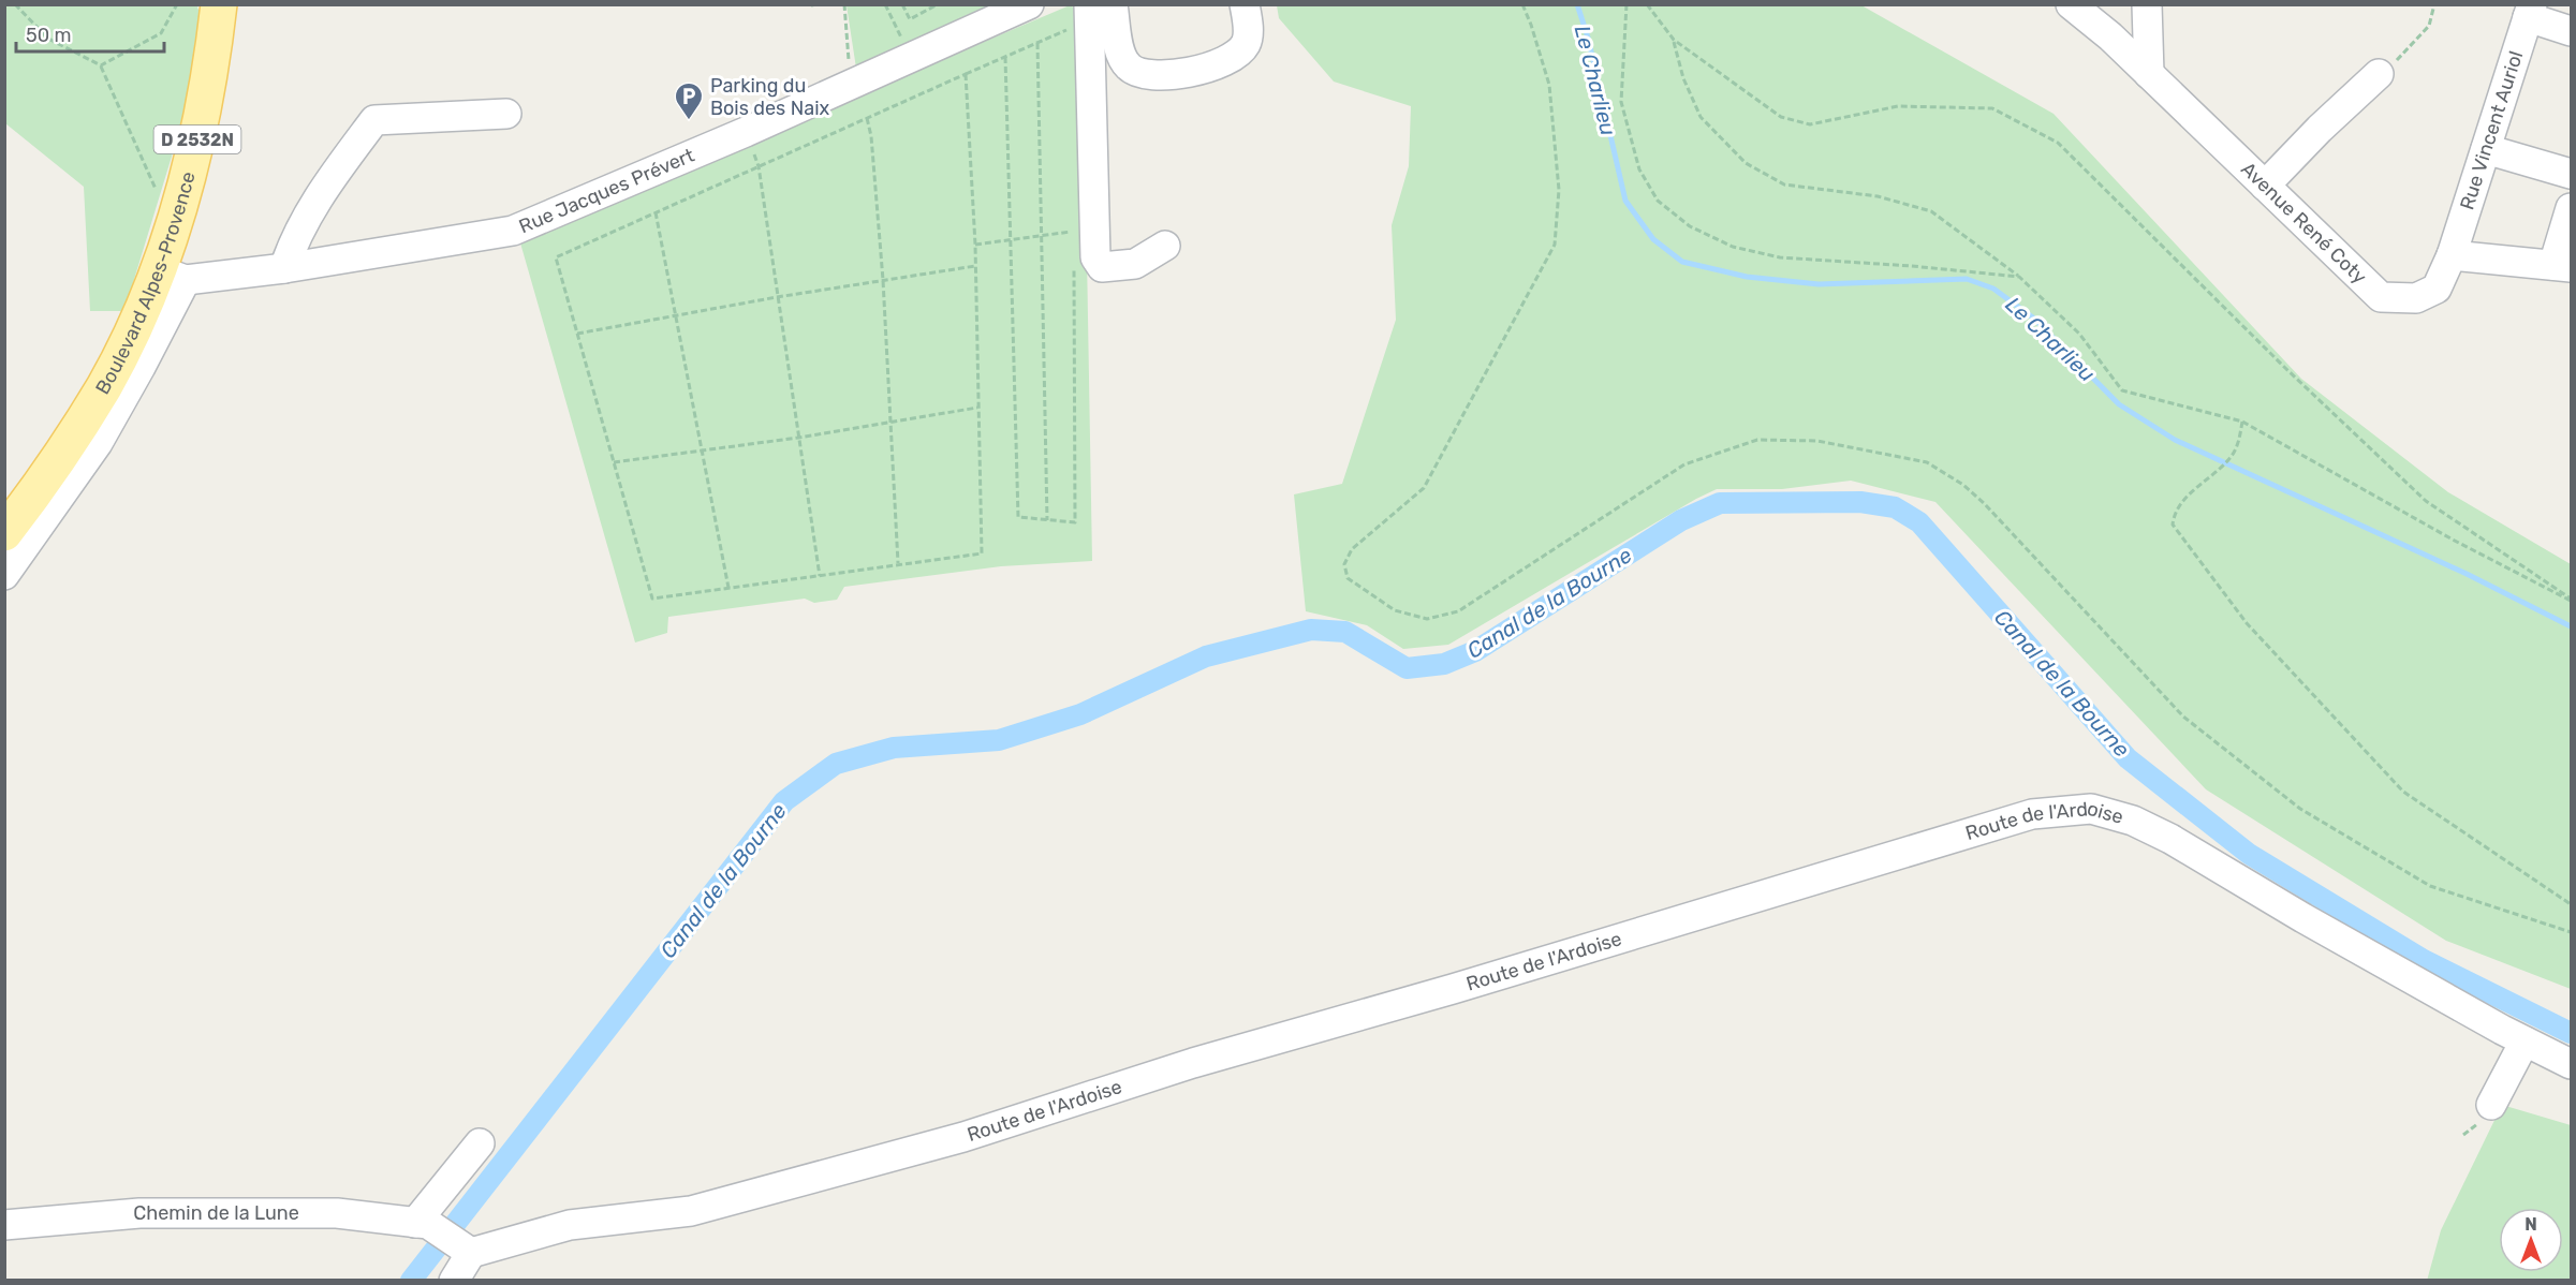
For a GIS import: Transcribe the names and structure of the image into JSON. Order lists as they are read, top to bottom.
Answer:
{
  "streets": {
    "main road": ["D 2532N", "Boulevard Alpes-Provence"],
    "street": [
      "Rue Vincent Auriol",
      "Rue Jacques Prévert",
      "Avenue René Coty",
      "Route de l'Ardoise",
      "Chemin de la Lune"
    ]
  },
  "crossings": [
    ["Rue Vincent Auriol", "Avenue René Coty"],
    ["Rue Jacques Prévert", "Boulevard Alpes-Provence"]
  ],
  "water": ["Le Charlieu", "Canal de la Bourne"],
  "places": {
    "parking": ["Parking du Bois des Naix"]
  },
  "scale_bar": "50 m",
  "north": "top"
}
